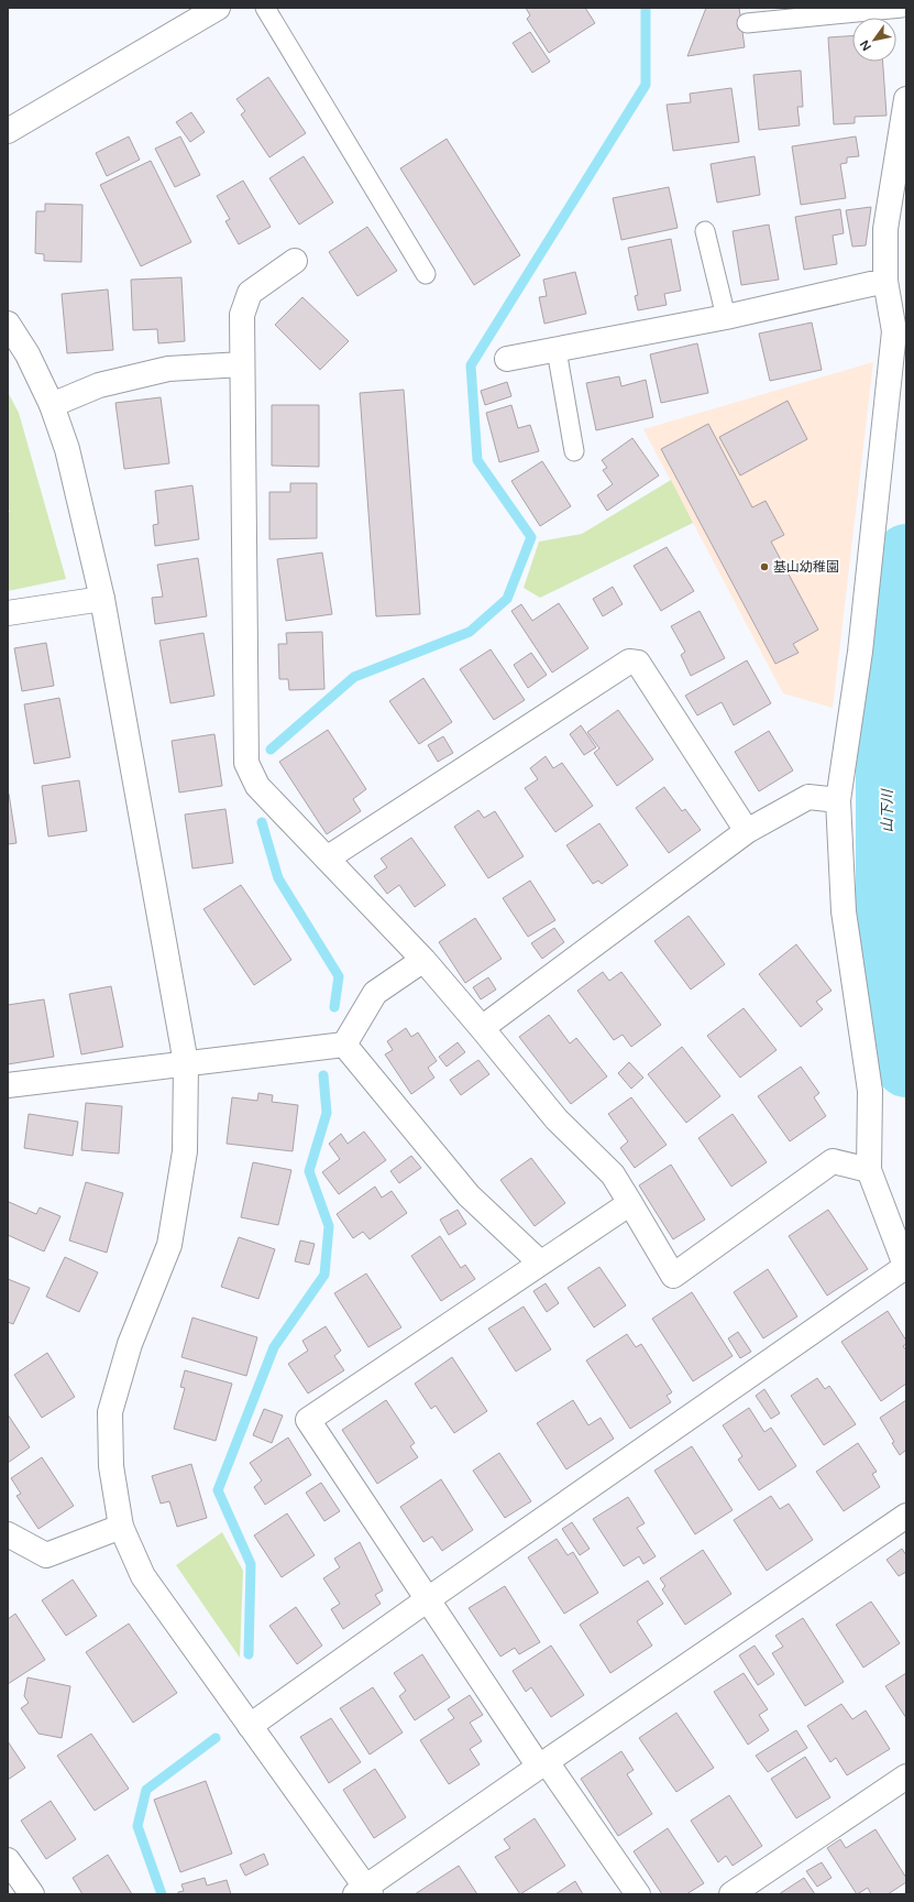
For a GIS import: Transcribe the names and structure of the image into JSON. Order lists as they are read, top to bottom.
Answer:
{
  "water": ["山下川"],
  "places": ["基山幼稚園"],
  "north": "bottom left"
}
